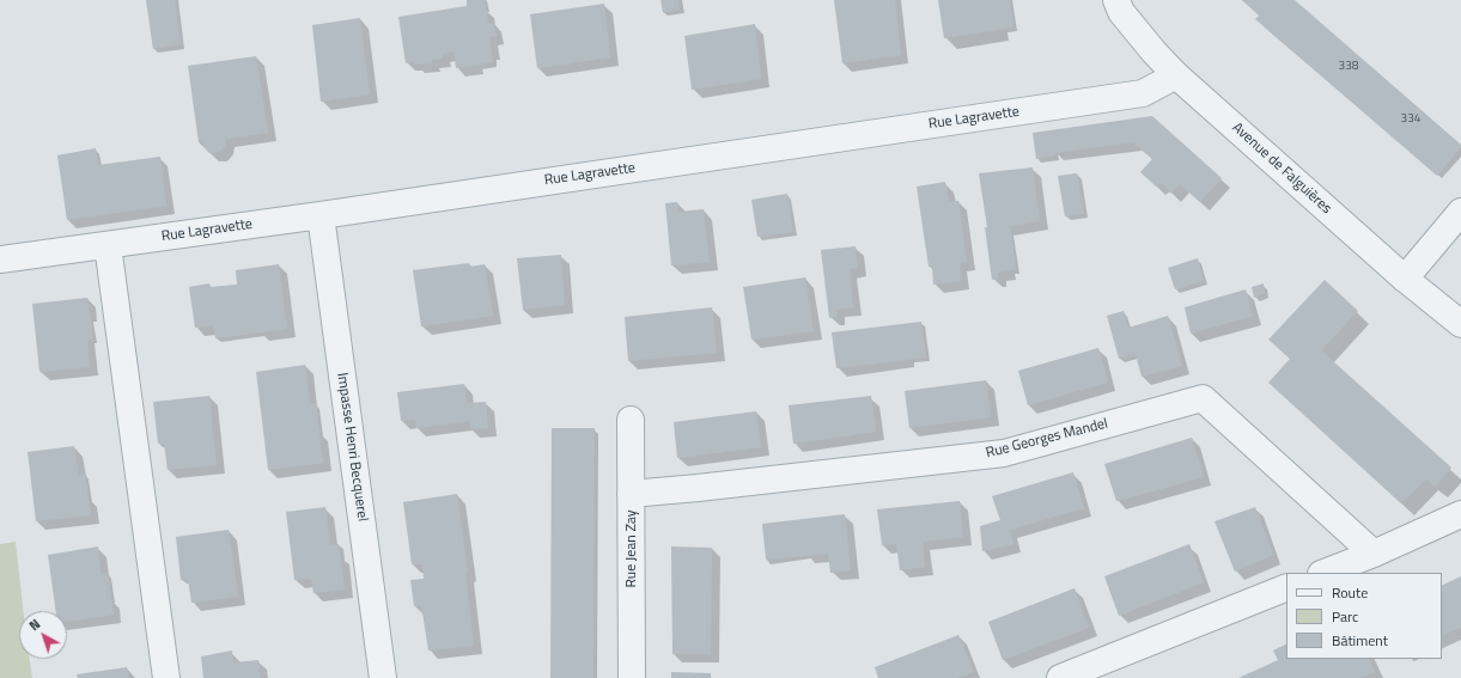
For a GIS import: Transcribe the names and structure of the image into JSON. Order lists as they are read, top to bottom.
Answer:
{
  "streets": {
    "street": [
      "Rue Lagravette",
      "Avenue de Falguières",
      "Rue Georges Mandel",
      "Impasse Henri Becquerel",
      "Rue Jean Zay"
    ]
  },
  "crossings": [
    ["Rue Lagravette", "Avenue de Falguières"],
    ["Rue Lagravette", "Impasse Henri Becquerel"],
    ["Rue Georges Mandel", "Rue Jean Zay"]
  ],
  "house_numbers": ["338", "334"],
  "legend": ["Route", "Parc", "Bâtiment"],
  "north": "top left"
}
